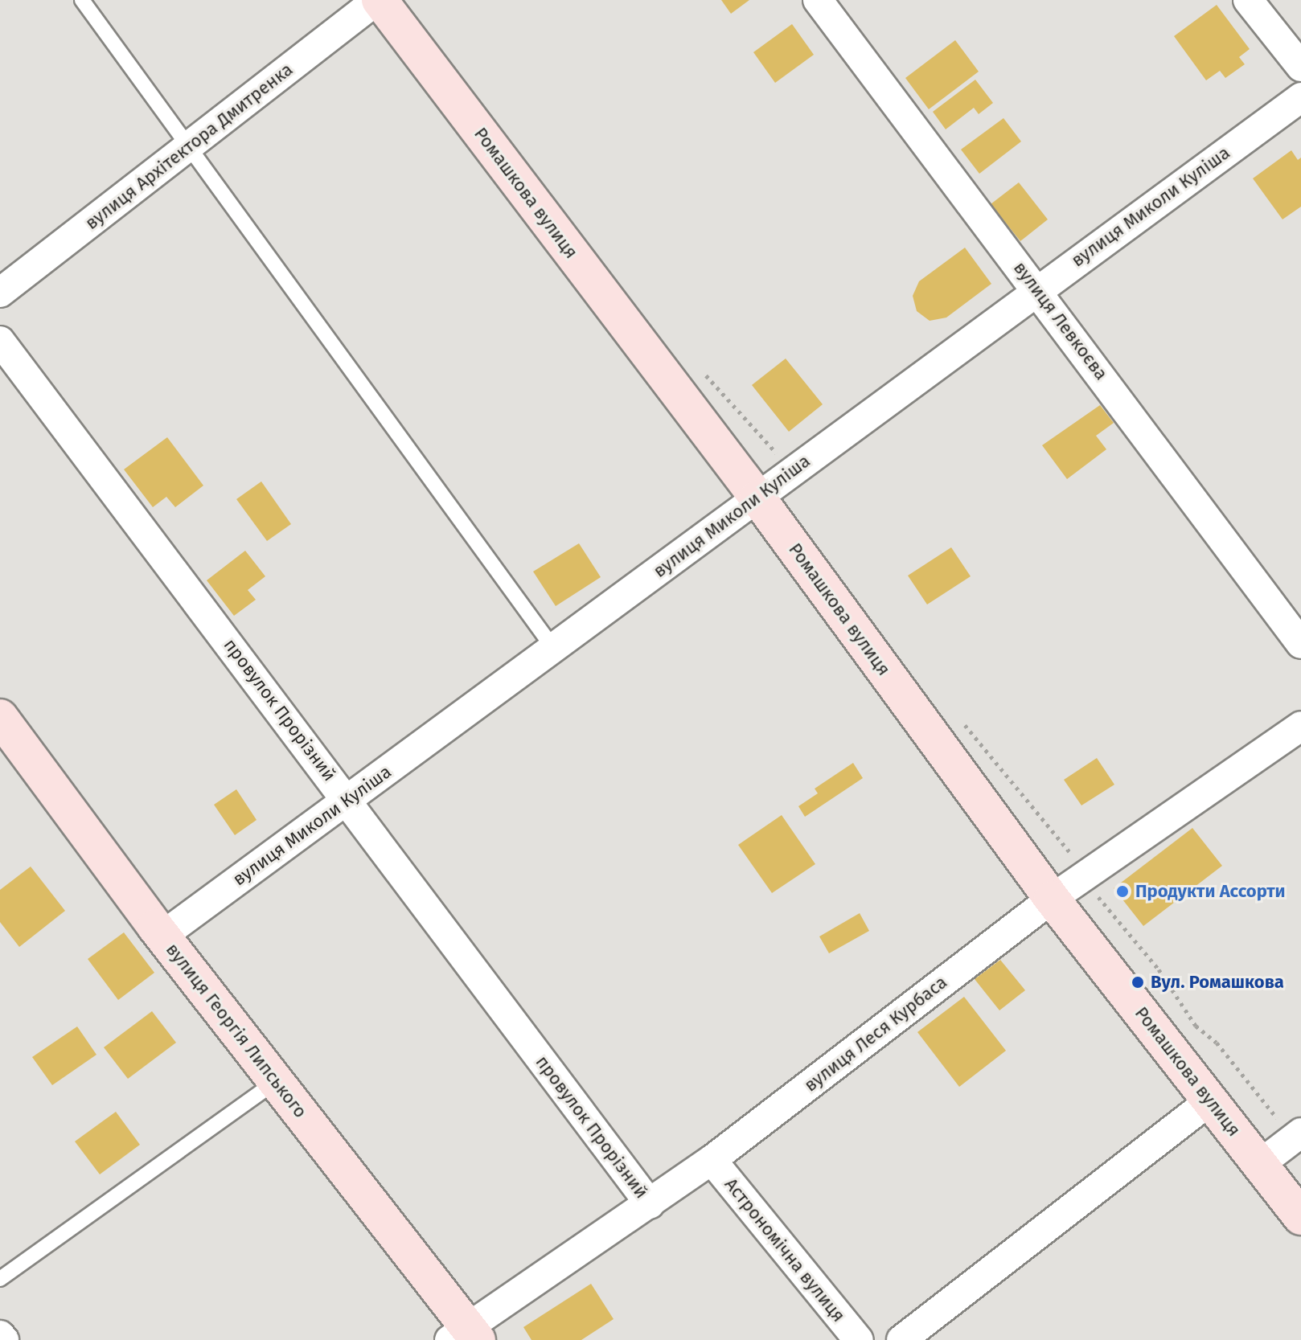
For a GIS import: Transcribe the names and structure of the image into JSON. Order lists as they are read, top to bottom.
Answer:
{
  "streets": {
    "street": [
      "вулиця Архітектора Дмитренка",
      "Ромашкова вулиця",
      "вулиця Миколи Куліша",
      "вулиця Левкоєва",
      "провулок Прорізний",
      "вулиця Георгія Липського",
      "вулиця Леся Курбаса",
      "Астрономічна вулиця"
    ]
  },
  "crossings": [
    ["вулиця Архітектора Дмитренка", "Ромашкова вулиця"],
    ["Ромашкова вулиця", "вулиця Миколи Куліша"],
    ["Ромашкова вулиця", "вулиця Леся Курбаса"],
    ["вулиця Миколи Куліша", "вулиця Левкоєва"],
    ["вулиця Миколи Куліша", "провулок Прорізний"],
    ["вулиця Миколи Куліша", "вулиця Георгія Липського"],
    ["провулок Прорізний", "вулиця Леся Курбаса"],
    ["вулиця Георгія Липського", "вулиця Леся Курбаса"],
    ["вулиця Леся Курбаса", "Астрономічна вулиця"]
  ],
  "places": ["Продукти Ассорти", "Вул. Ромашкова"]
}
